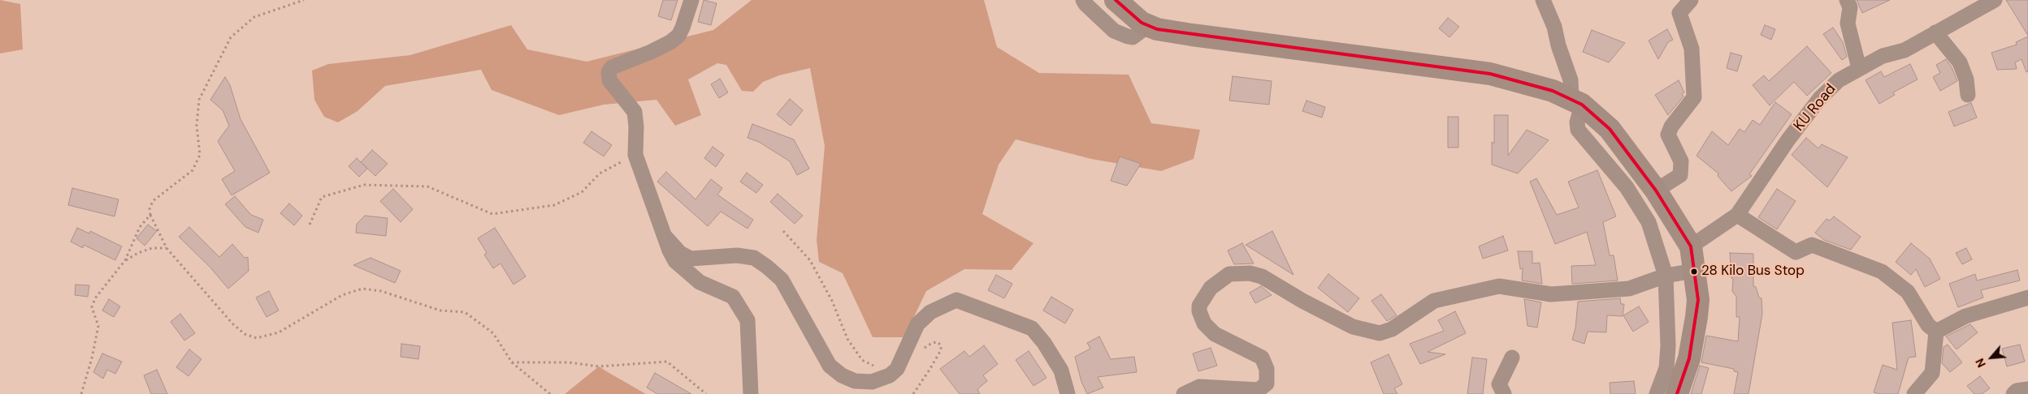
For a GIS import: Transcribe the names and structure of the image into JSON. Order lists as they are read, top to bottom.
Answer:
{
  "streets": {
    "street": ["KU Road"]
  },
  "places": ["28 Kilo Bus Stop"],
  "north": "bottom left"
}
